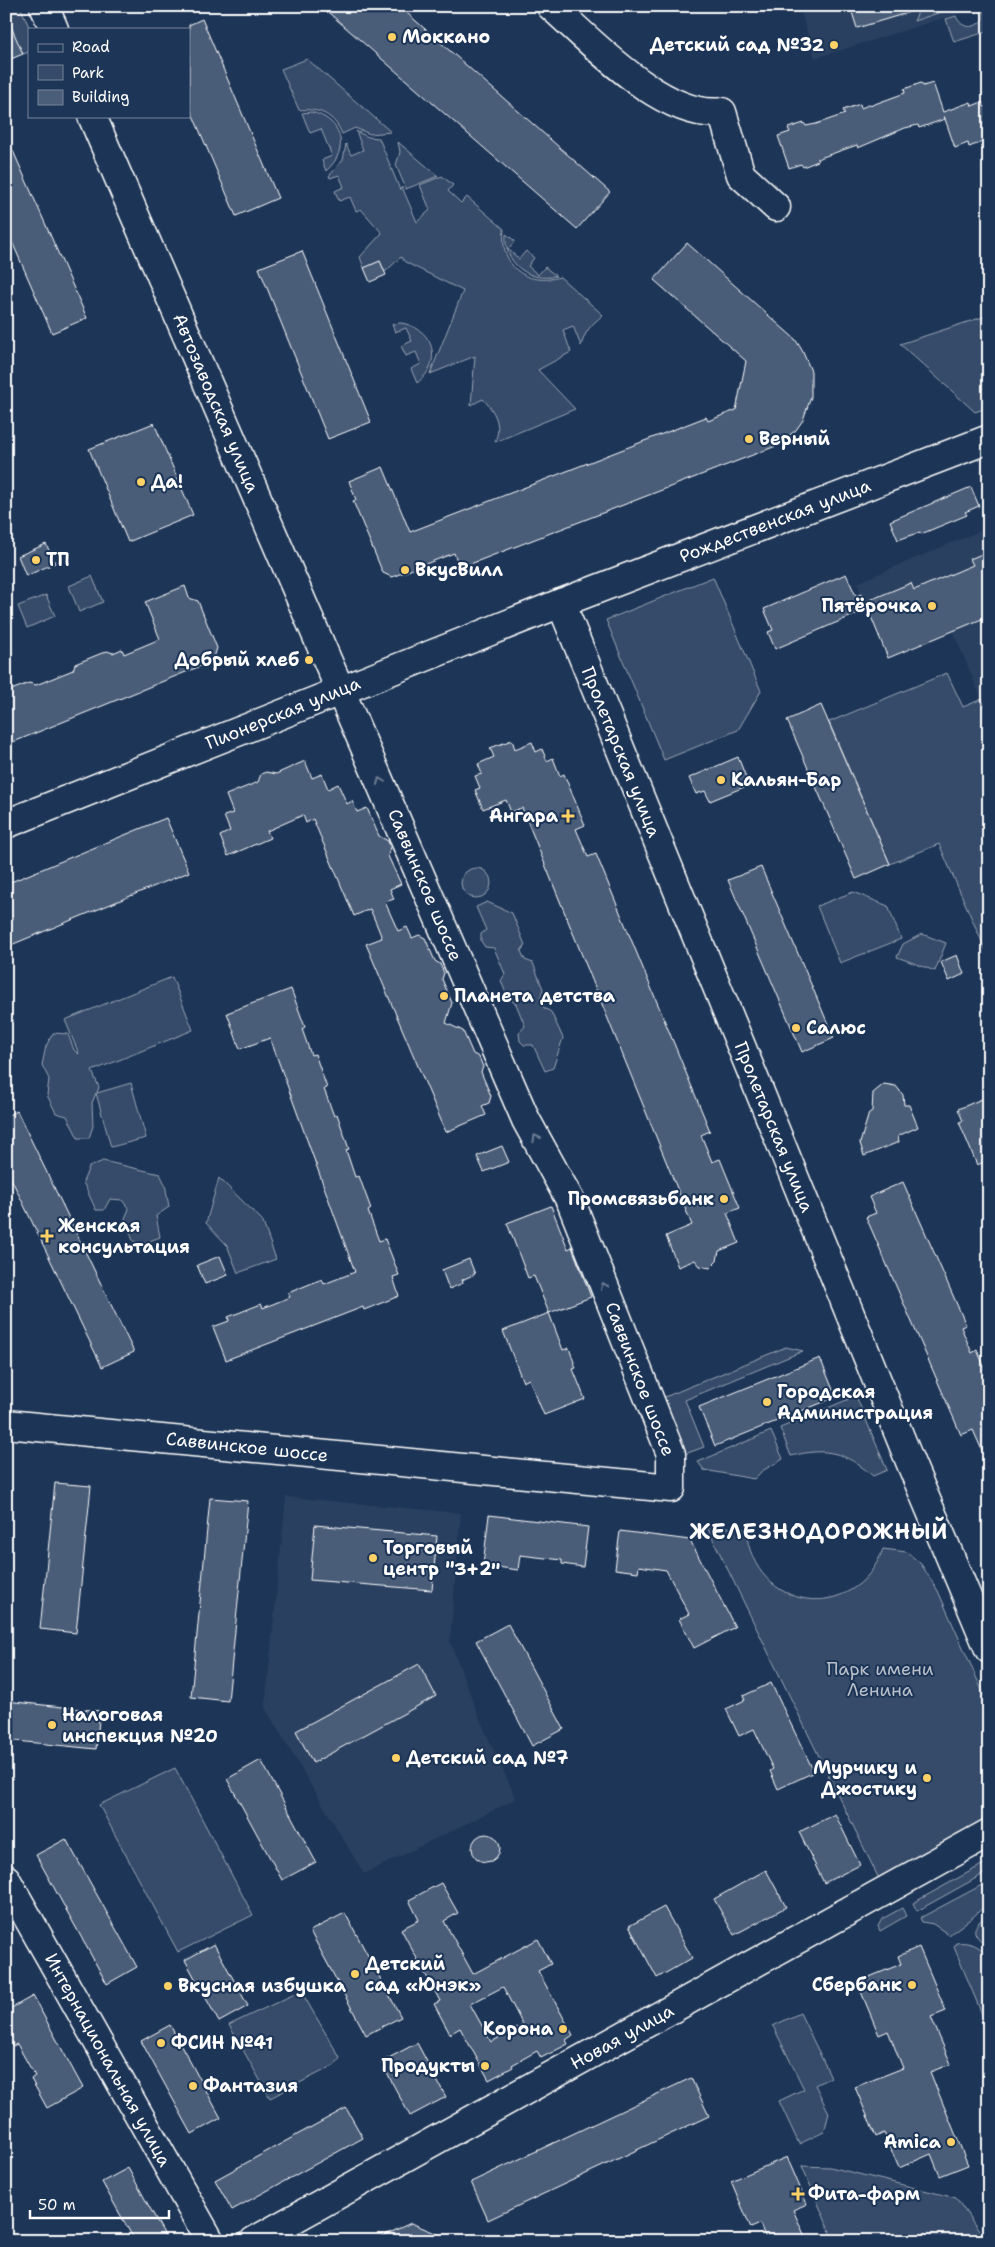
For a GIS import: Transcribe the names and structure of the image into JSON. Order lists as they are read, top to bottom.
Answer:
{
  "streets": {
    "street": [
      "Автозаводская улица",
      "Рождественская улица",
      "Пионерская улица",
      "Пролетарская улица",
      "Саввинское шоссе",
      "Новая улица",
      "Интернациональная улица"
    ]
  },
  "crossings": [
    ["Автозаводская улица", "Пионерская улица"],
    ["Автозаводская улица", "Саввинское шоссе"],
    ["Рождественская улица", "Пионерская улица"],
    ["Рождественская улица", "Пролетарская улица"],
    ["Пионерская улица", "Пролетарская улица"],
    ["Пионерская улица", "Саввинское шоссе"]
  ],
  "districts": ["ЖЕЛЕЗНОДОРОЖНЫЙ"],
  "parks": ["Парк имени Ленина"],
  "places": {
    "other": [
      "Моккано",
      "Детский сад №32",
      "Верный",
      "Да!",
      "ТП",
      "ВкусВилл",
      "Пятёрочка",
      "Добрый хлеб",
      "Кальян-Бар",
      "Планета детства",
      "Салюс",
      "Промсвязьбанк",
      "Городская Администрация",
      "Торговый центр \"3+2\"",
      "Налоговая инспекция №20",
      "Детский сад №7",
      "Мурчику и Джостику",
      "Детский сад «Юнэк»",
      "Сбербанк",
      "Вкусная избушка",
      "Корона",
      "ФСИН №41",
      "Продукты",
      "Фантазия",
      "Amica"
    ],
    "health": ["Ангара", "Женская консультация", "Фита-фарм"]
  },
  "legend": ["Road", "Park", "Building"],
  "scale_bar": "50 m"
}
